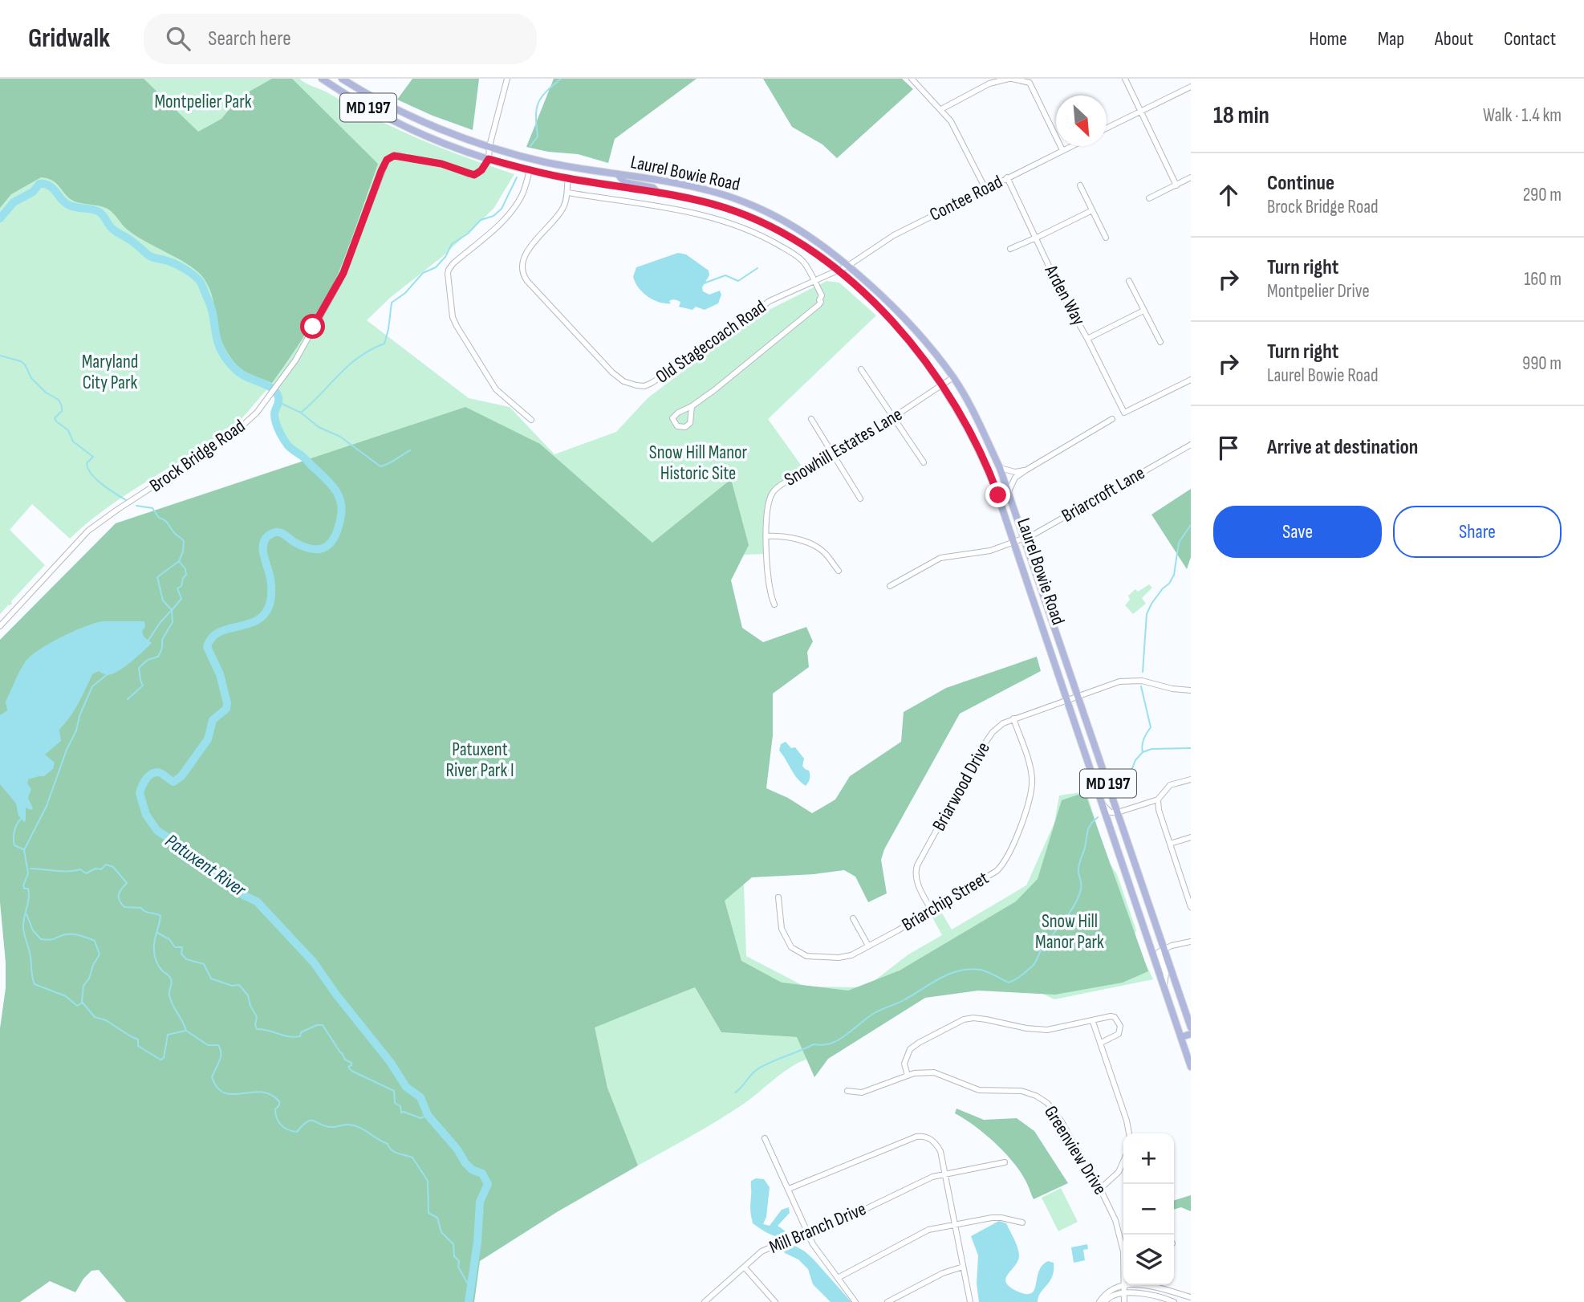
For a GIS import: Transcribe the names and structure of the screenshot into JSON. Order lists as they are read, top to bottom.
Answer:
{
  "streets": {
    "main road": ["MD 197", "Laurel Bowie Road"],
    "street": [
      "Contee Road",
      "Arden Way",
      "Old Stagecoach Road",
      "Snowhill Estates Lane",
      "Brock Bridge Road",
      "Briarcroft Lane",
      "Briarwood Drive",
      "Briarchip Street",
      "Greenview Drive",
      "Mill Branch Drive"
    ]
  },
  "crossings": [
    ["Laurel Bowie Road", "Contee Road"],
    ["Laurel Bowie Road", "Old Stagecoach Road"],
    ["Laurel Bowie Road", "Snowhill Estates Lane"],
    ["Laurel Bowie Road", "Brock Bridge Road"],
    ["Laurel Bowie Road", "Briarcroft Lane"],
    ["Laurel Bowie Road", "Briarwood Drive"],
    ["Contee Road", "Arden Way"],
    ["Contee Road", "Old Stagecoach Road"],
    ["Briarwood Drive", "Briarchip Street"]
  ],
  "water": ["Patuxent River"],
  "parks": [
    "Montpelier Park",
    "Maryland City Park",
    "Snow Hill Manor Historic Site",
    "Patuxent River Park I",
    "Snow Hill Manor Park"
  ],
  "north": "bottom right",
  "page": {
    "header": "Gridwalk",
    "search": "Search here",
    "nav": [
      "Home",
      "Map",
      "About",
      "Contact"
    ],
    "heading": ["18 min", "Walk · 1.4 km"],
    "list": [
      ["Continue", "Brock Bridge Road", "290 m"],
      ["Turn right", "Montpelier Drive", "160 m"],
      ["Turn right", "Laurel Bowie Road", "990 m"],
      "Arrive at destination"
    ],
    "buttons": ["Save", "Share"],
    "map_buttons": ["+", "−"]
  }
}
